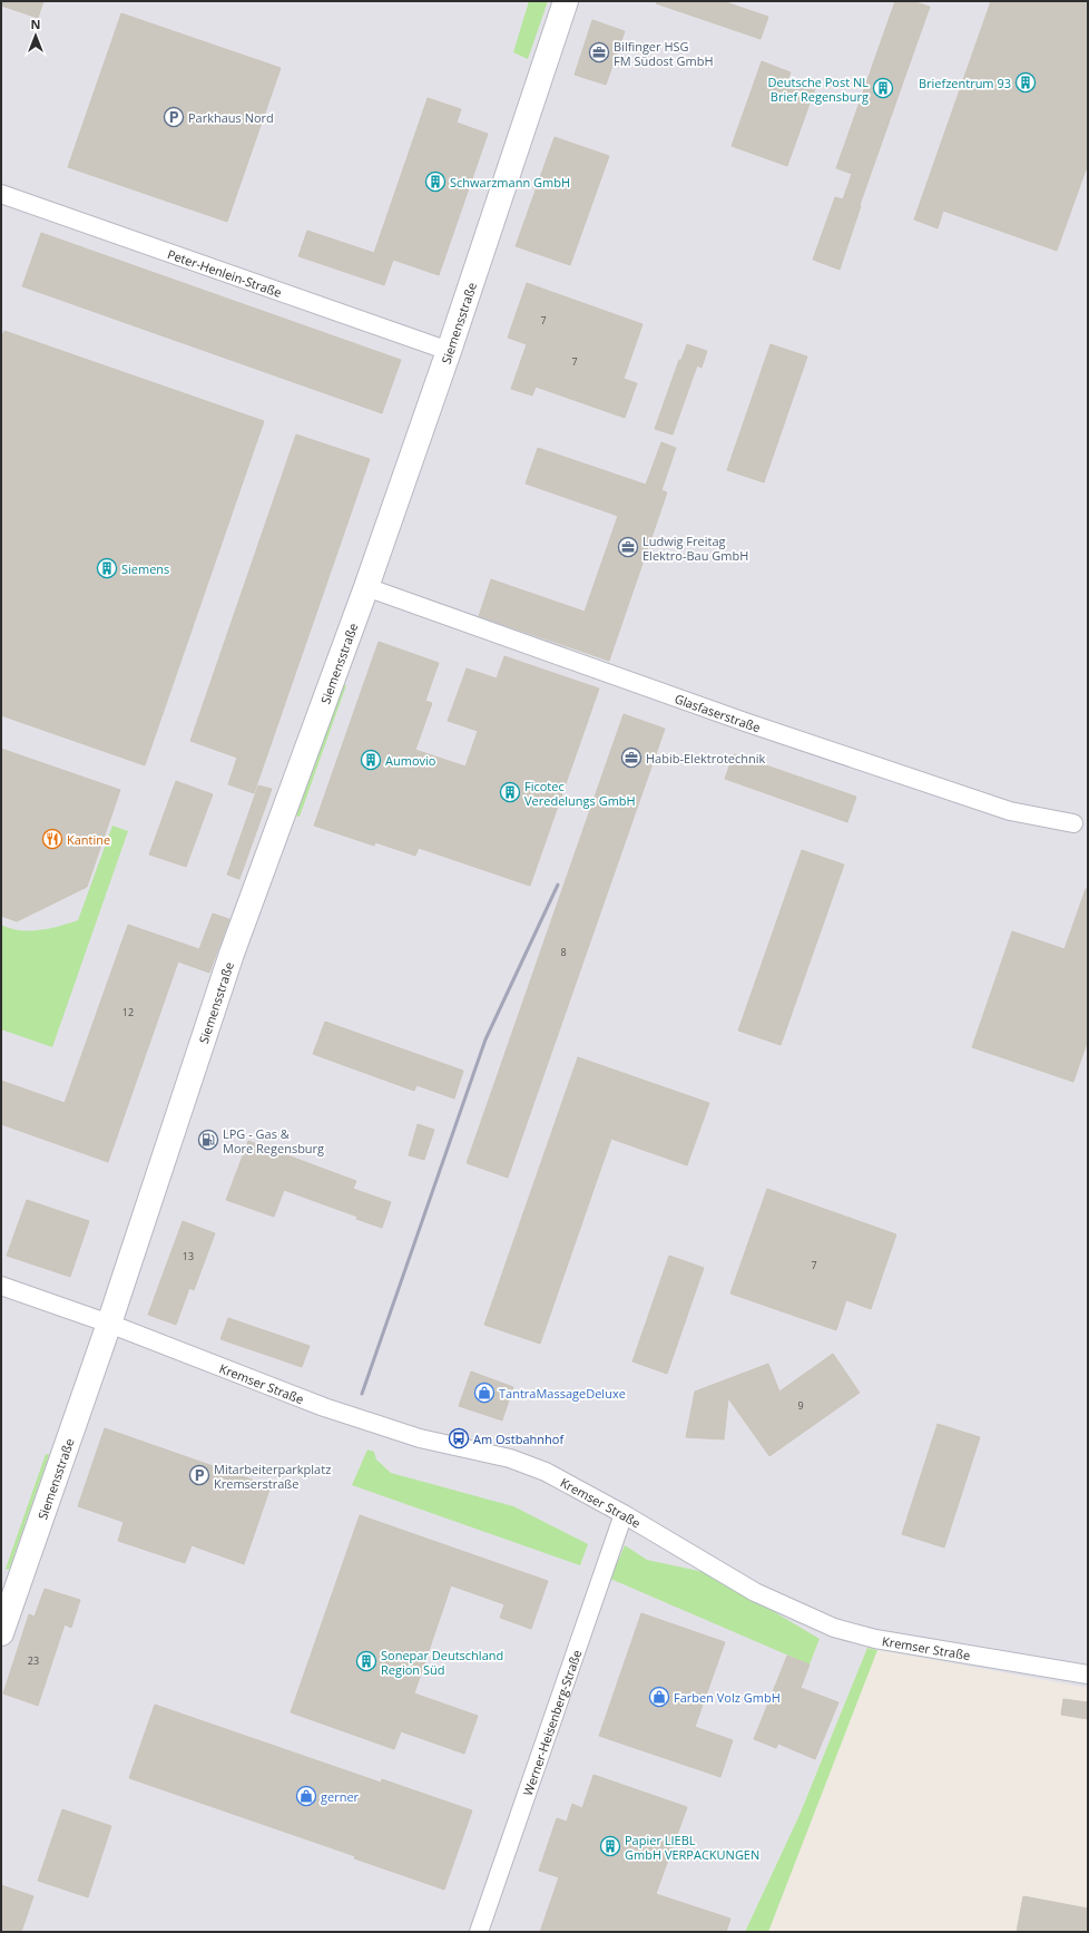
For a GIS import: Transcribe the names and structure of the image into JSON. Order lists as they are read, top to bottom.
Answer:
{
  "streets": {
    "street": [
      "Peter-Henlein-Straße",
      "Siemensstraße",
      "Glasfaserstraße",
      "Kremser Straße",
      "Werner-Heisenberg-Straße"
    ]
  },
  "crossings": [
    ["Peter-Henlein-Straße", "Siemensstraße"],
    ["Siemensstraße", "Glasfaserstraße"],
    ["Siemensstraße", "Kremser Straße"],
    ["Kremser Straße", "Werner-Heisenberg-Straße"]
  ],
  "places": {
    "office": ["Bilfinger HSG FM Südost GmbH", "Ludwig Freitag Elektro-Bau GmbH", "Habib-Elektrotechnik"],
    "building": [
      "Briefzentrum 93",
      "Deutsche Post NL Brief Regensburg",
      "Schwarzmann GmbH",
      "Siemens",
      "Aumovio",
      "Ficotec Veredelungs GmbH",
      "Sonepar Deutschland Region Süd",
      "Papier LIEBL GmbH VERPACKUNGEN"
    ],
    "parking": ["Parkhaus Nord", "Mitarbeiterparkplatz Kremserstraße"],
    "restaurant": ["Kantine"],
    "fuel station": ["LPG - Gas & More Regensburg"],
    "shop": ["TantraMassageDeluxe", "Farben Volz GmbH", "gerner"],
    "bus stop": ["Am Ostbahnhof"]
  },
  "house_numbers": [
    "7",
    "7",
    "8",
    "12",
    "13",
    "7",
    "9",
    "23"
  ],
  "north": "top"
}
